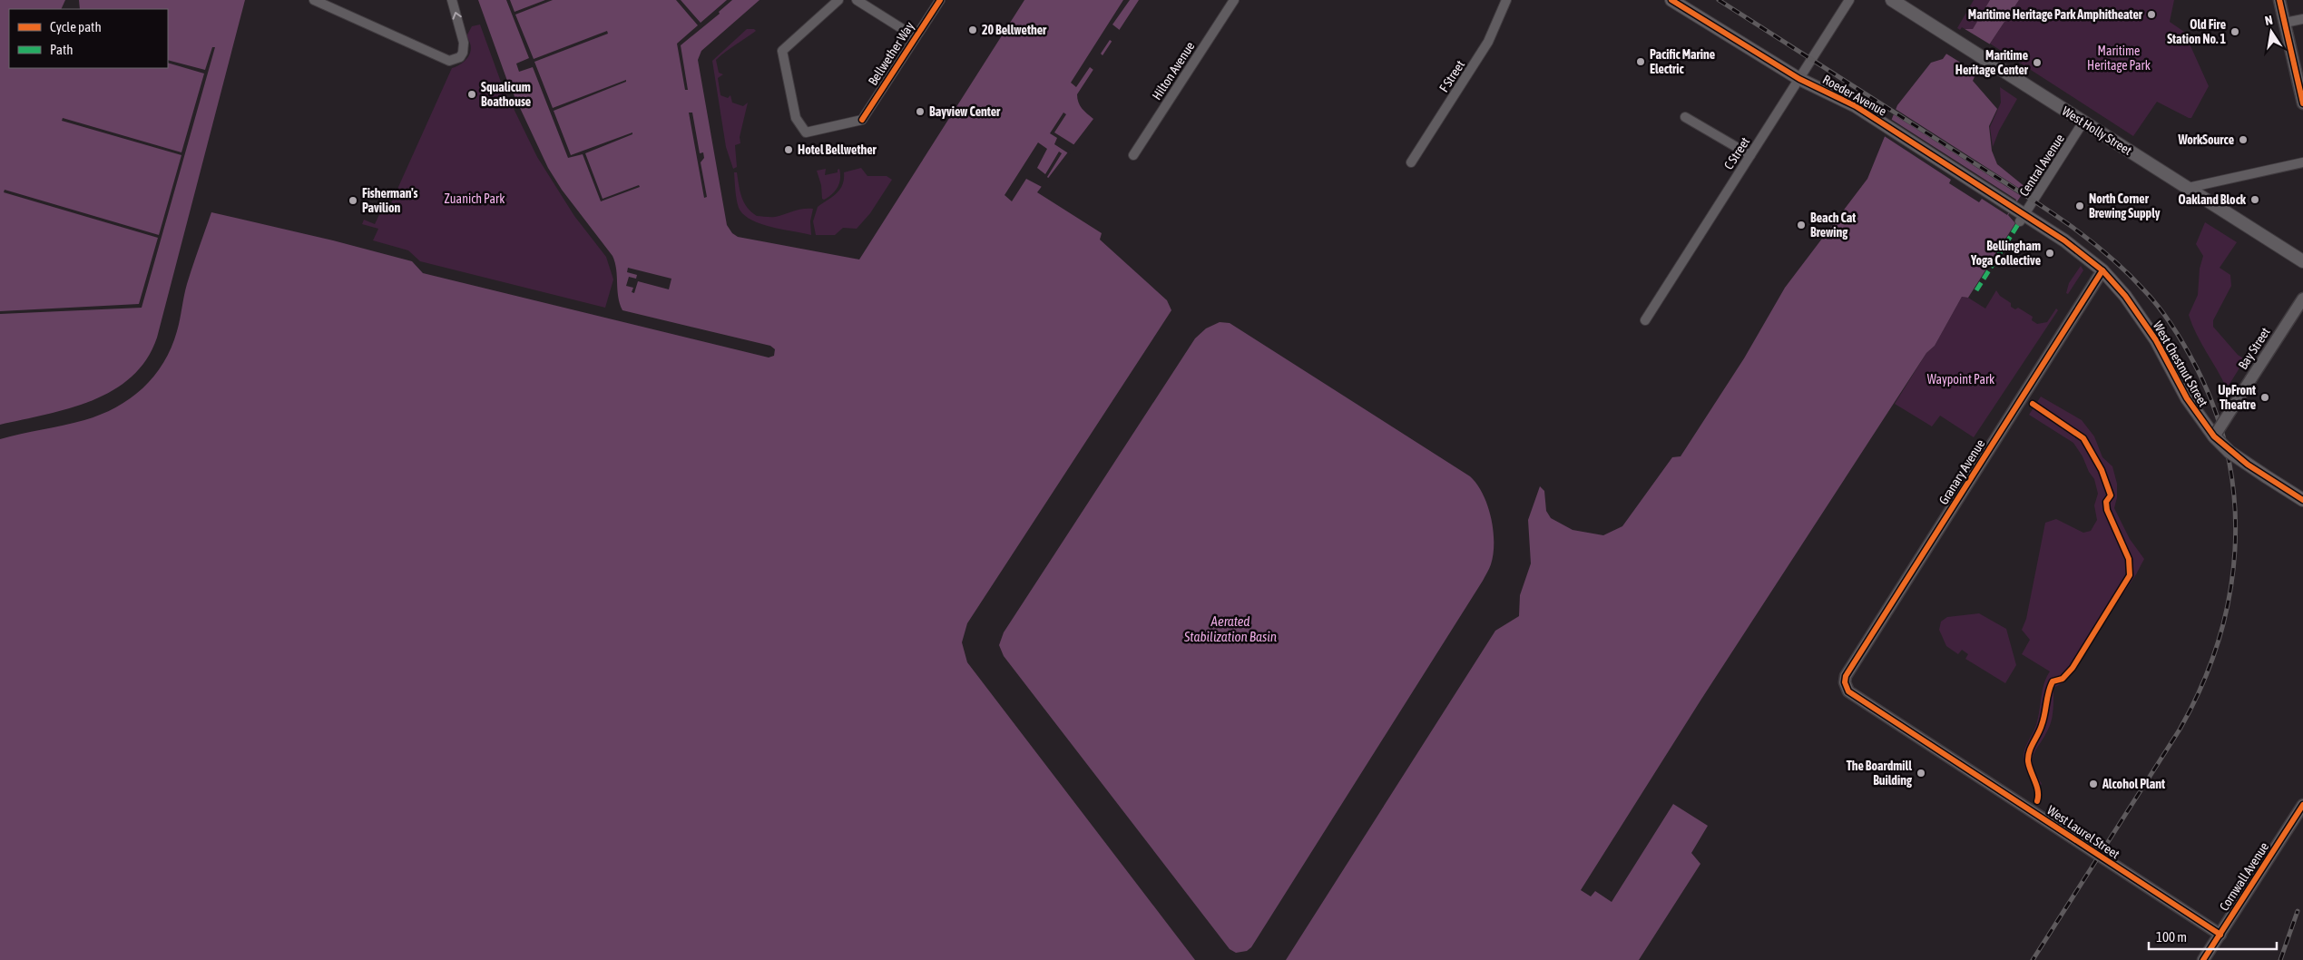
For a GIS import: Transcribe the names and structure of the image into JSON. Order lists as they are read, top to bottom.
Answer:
{
  "streets": {
    "main road": ["Roeder Avenue", "West Holly Street", "West Chestnut Street"],
    "street": [
      "Bellwether Way",
      "Hilton Avenue",
      "F Street",
      "C Street",
      "Central Avenue",
      "Bay Street",
      "Granary Avenue",
      "West Laurel Street",
      "Cornwall Avenue"
    ]
  },
  "crossings": [
    ["Roeder Avenue", "C Street"],
    ["Roeder Avenue", "Central Avenue"],
    ["Roeder Avenue", "West Chestnut Street"],
    ["West Holly Street", "Central Avenue"],
    ["Central Avenue", "West Chestnut Street"],
    ["Bay Street", "West Chestnut Street"],
    ["West Chestnut Street", "Granary Avenue"],
    ["Granary Avenue", "West Laurel Street"],
    ["West Laurel Street", "Cornwall Avenue"]
  ],
  "water": ["Aerated Stabilization Basin"],
  "parks": ["Maritime Heritage Park", "Zuanich Park", "Waypoint Park"],
  "places": [
    "Maritime Heritage Park Amphitheater",
    "20 Bellwether",
    "Old Fire Station No. 1",
    "Pacific Marine Electric",
    "Maritime Heritage Center",
    "Squalicum Boathouse",
    "Bayview Center",
    "WorkSource",
    "Hotel Bellwether",
    "Oakland Block",
    "Fisherman's Pavilion",
    "North Corner Brewing Supply",
    "Beach Cat Brewing",
    "Bellingham Yoga Collective",
    "UpFront Theatre",
    "The Boardmill Building",
    "Alcohol Plant"
  ],
  "legend": ["Cycle path", "Path"],
  "scale_bar": "100 m",
  "north": "top"
}
